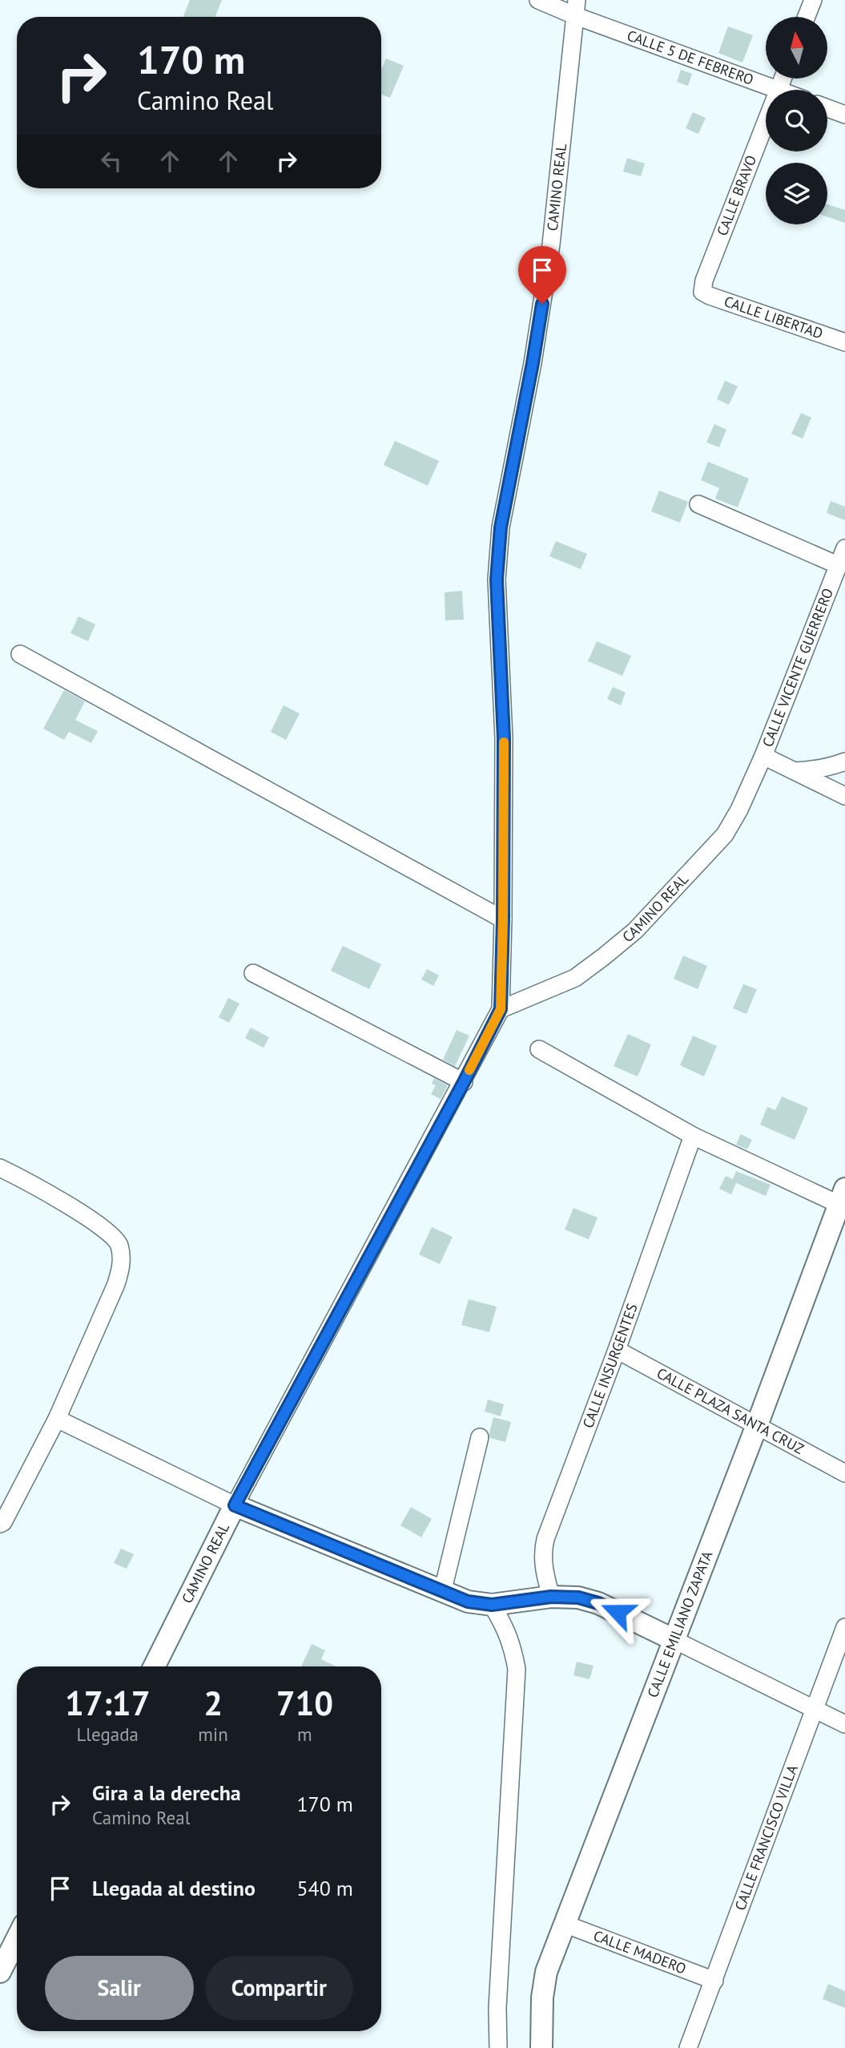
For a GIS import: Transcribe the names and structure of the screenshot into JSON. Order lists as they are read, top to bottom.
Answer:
{
  "streets": {
    "street": [
      "CALLE 5 DE FEBRERO",
      "CAMINO REAL",
      "CALLE BRAVO",
      "CALLE LIBERTAD",
      "CALLE VICENTE GUERRERO",
      "CALLE INSURGENTES",
      "CALLE PLAZA SANTA CRUZ",
      "CALLE EMILIANO ZAPATA",
      "CALLE FRANCISCO VILLA",
      "CALLE MADERO"
    ]
  },
  "crossings": [
    ["CALLE 5 DE FEBRERO", "CAMINO REAL"],
    ["CALLE 5 DE FEBRERO", "CALLE BRAVO"],
    ["CAMINO REAL", "CALLE VICENTE GUERRERO"],
    ["CALLE BRAVO", "CALLE LIBERTAD"],
    ["CALLE INSURGENTES", "CALLE PLAZA SANTA CRUZ"],
    ["CALLE PLAZA SANTA CRUZ", "CALLE EMILIANO ZAPATA"],
    ["CALLE EMILIANO ZAPATA", "CALLE MADERO"],
    ["CALLE FRANCISCO VILLA", "CALLE MADERO"]
  ],
  "north": "top",
  "page": {
    "turn": ["170 m", "Camino Real"],
    "eta": [
      "17:17",
      "Llegada",
      "2",
      "min",
      "710",
      "m"
    ],
    "list": [
      {
        "name": "Gira a la derecha",
        "note": "Camino Real",
        "value": "170 m"
      },
      {
        "name": "Llegada al destino",
        "value": "540 m"
      }
    ],
    "buttons": ["Salir", "Compartir"]
  }
}
